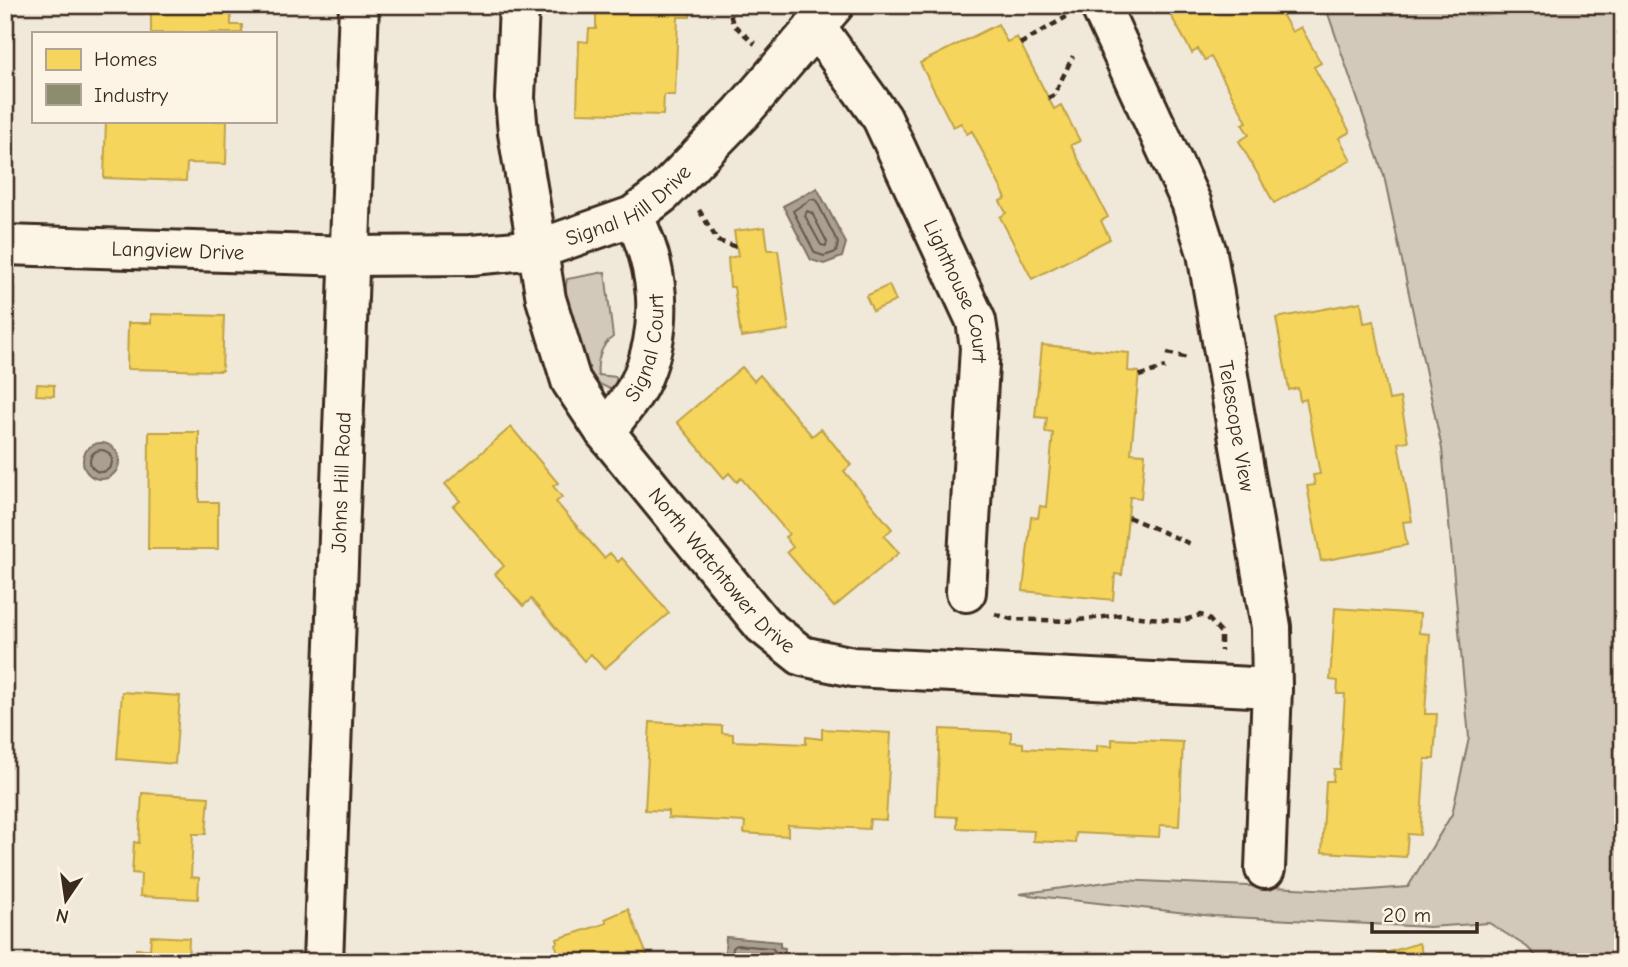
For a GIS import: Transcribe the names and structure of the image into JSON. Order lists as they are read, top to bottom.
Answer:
{
  "streets": {
    "street": [
      "Signal Hill Drive",
      "Langview Drive",
      "Lighthouse Court",
      "Signal Court",
      "Telescope View",
      "Johns Hill Road",
      "North Watchtower Drive"
    ]
  },
  "crossings": [
    ["Signal Hill Drive", "Langview Drive"],
    ["Signal Hill Drive", "Lighthouse Court"],
    ["Signal Hill Drive", "Signal Court"],
    ["Signal Hill Drive", "Johns Hill Road"],
    ["Signal Hill Drive", "North Watchtower Drive"],
    ["Langview Drive", "Johns Hill Road"],
    ["Signal Court", "North Watchtower Drive"],
    ["Telescope View", "North Watchtower Drive"]
  ],
  "legend": ["Homes", "Industry"],
  "scale_bar": "20 m",
  "north": "bottom"
}
